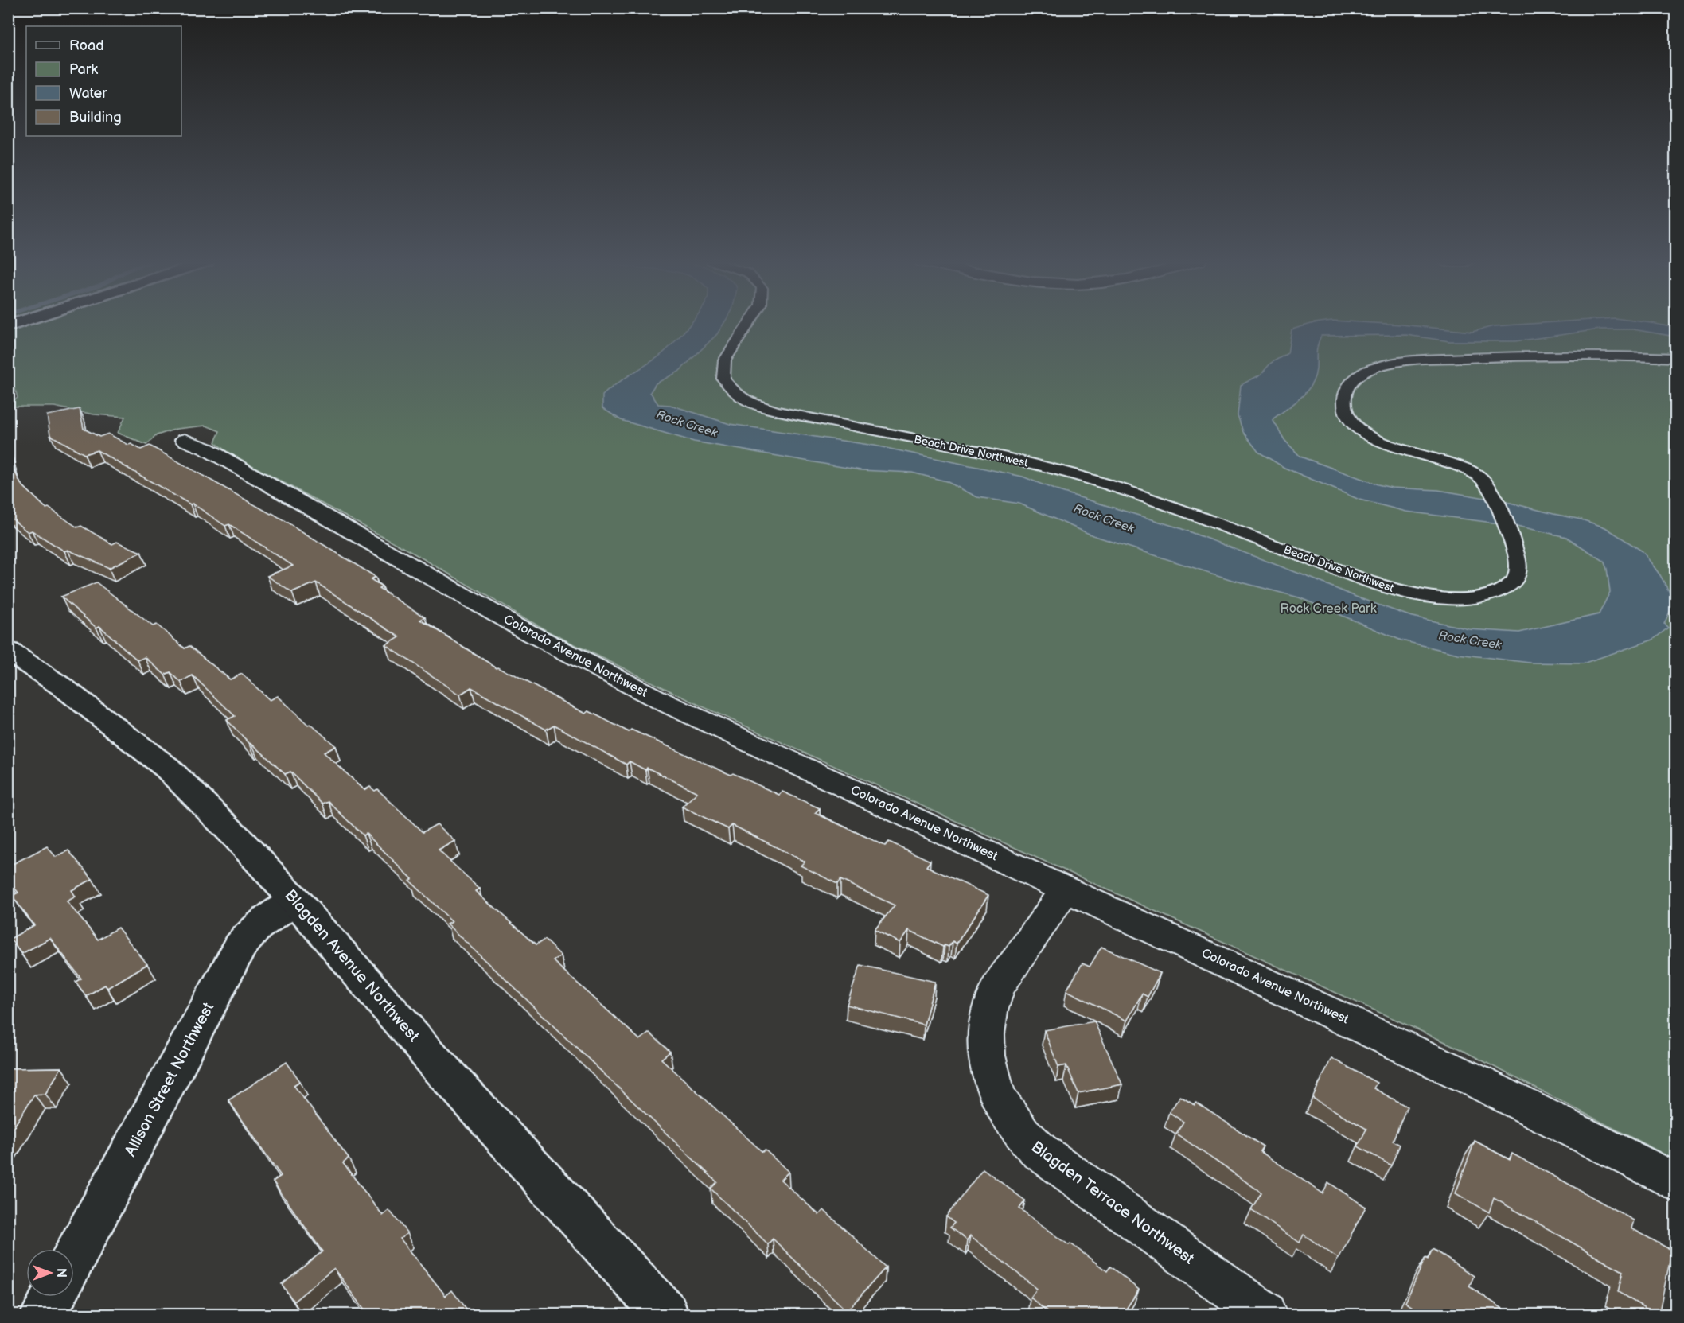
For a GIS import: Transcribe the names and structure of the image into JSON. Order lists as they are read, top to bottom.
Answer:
{
  "streets": {
    "main road": ["Blagden Avenue Northwest", "Allison Street Northwest"],
    "street": ["Beach Drive Northwest", "Colorado Avenue Northwest", "Blagden Terrace Northwest"]
  },
  "crossings": [
    ["Colorado Avenue Northwest", "Blagden Terrace Northwest"],
    ["Blagden Avenue Northwest", "Allison Street Northwest"]
  ],
  "water": ["Rock Creek"],
  "parks": ["Rock Creek Park"],
  "legend": [
    "Road",
    "Park",
    "Water",
    "Building"
  ],
  "north": "right"
}
